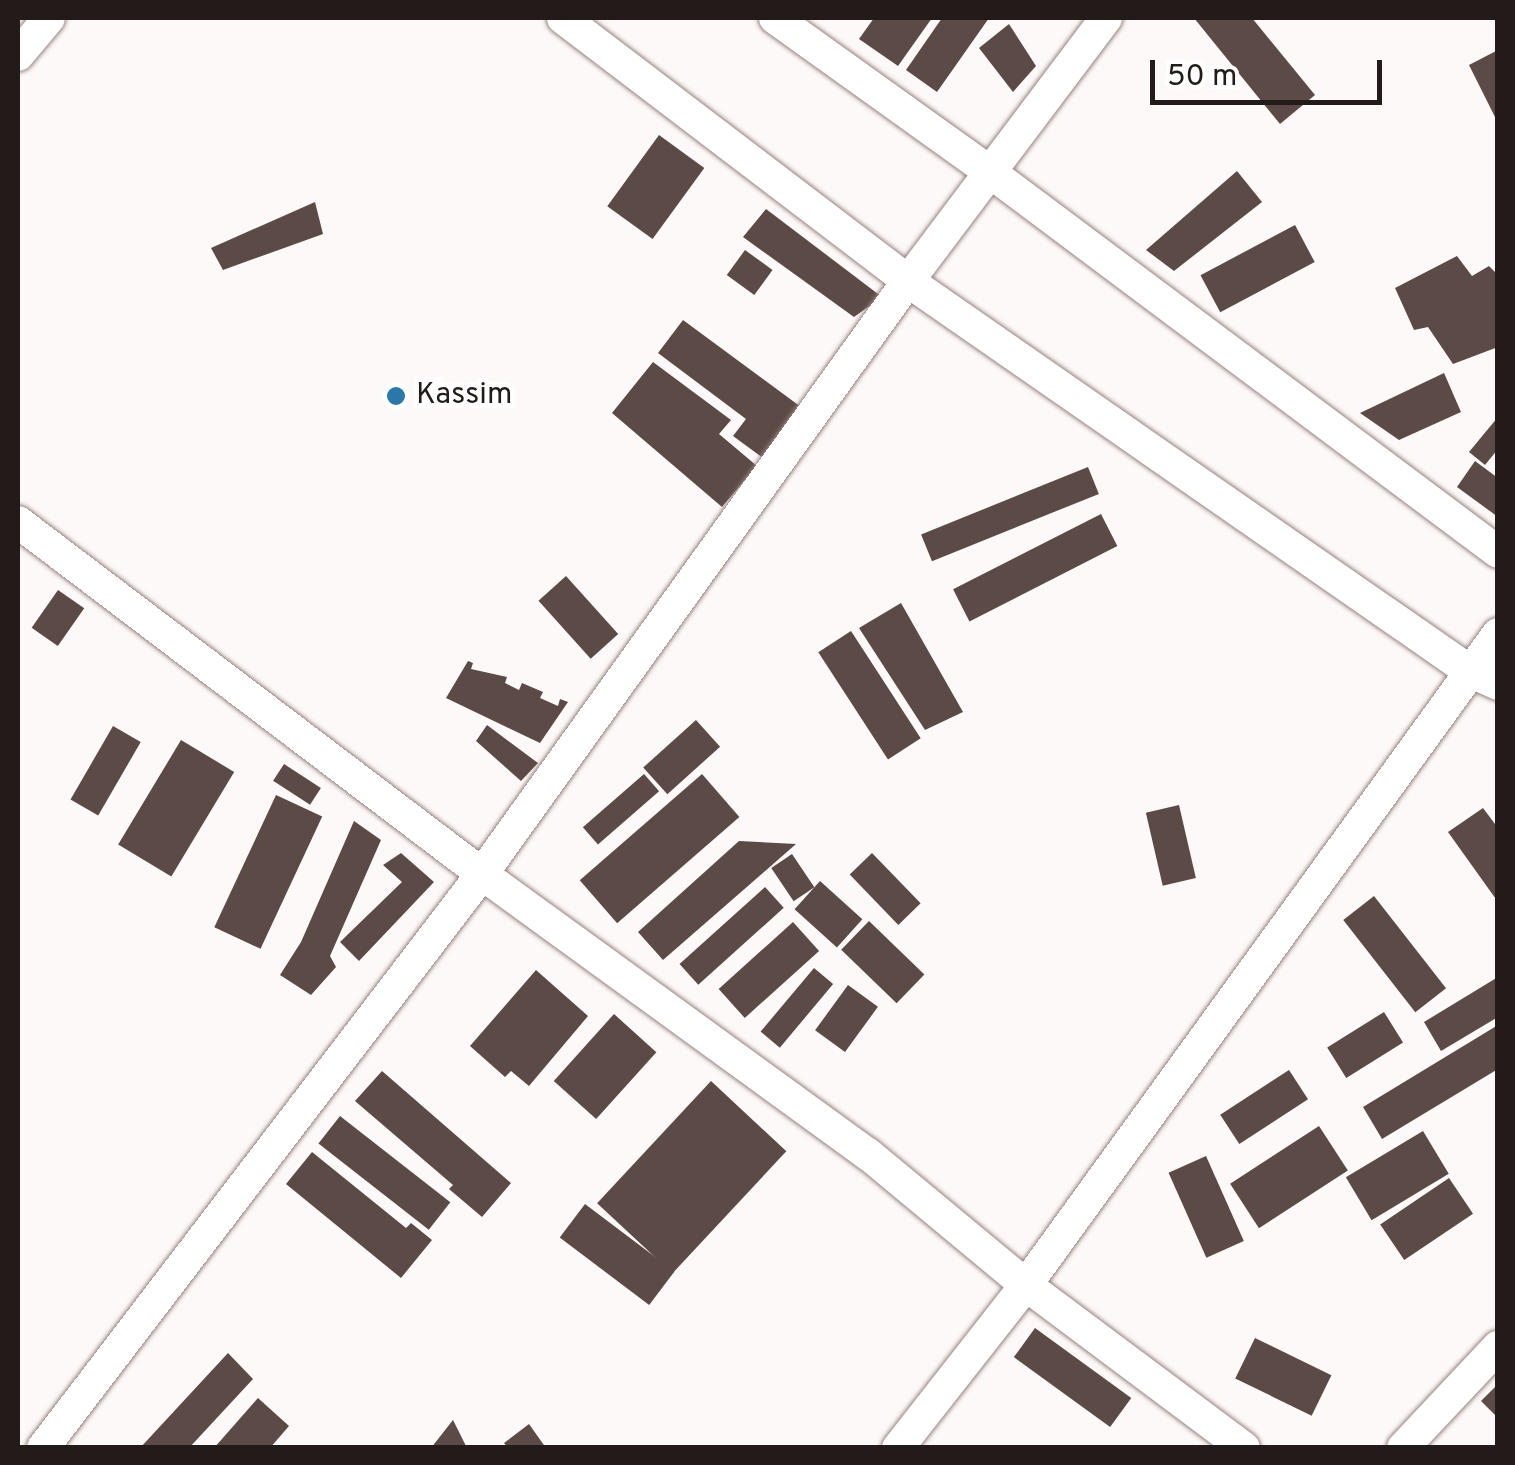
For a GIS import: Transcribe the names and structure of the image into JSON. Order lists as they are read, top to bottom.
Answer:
{
  "places": ["Kassim"],
  "scale_bar": "50 m"
}
